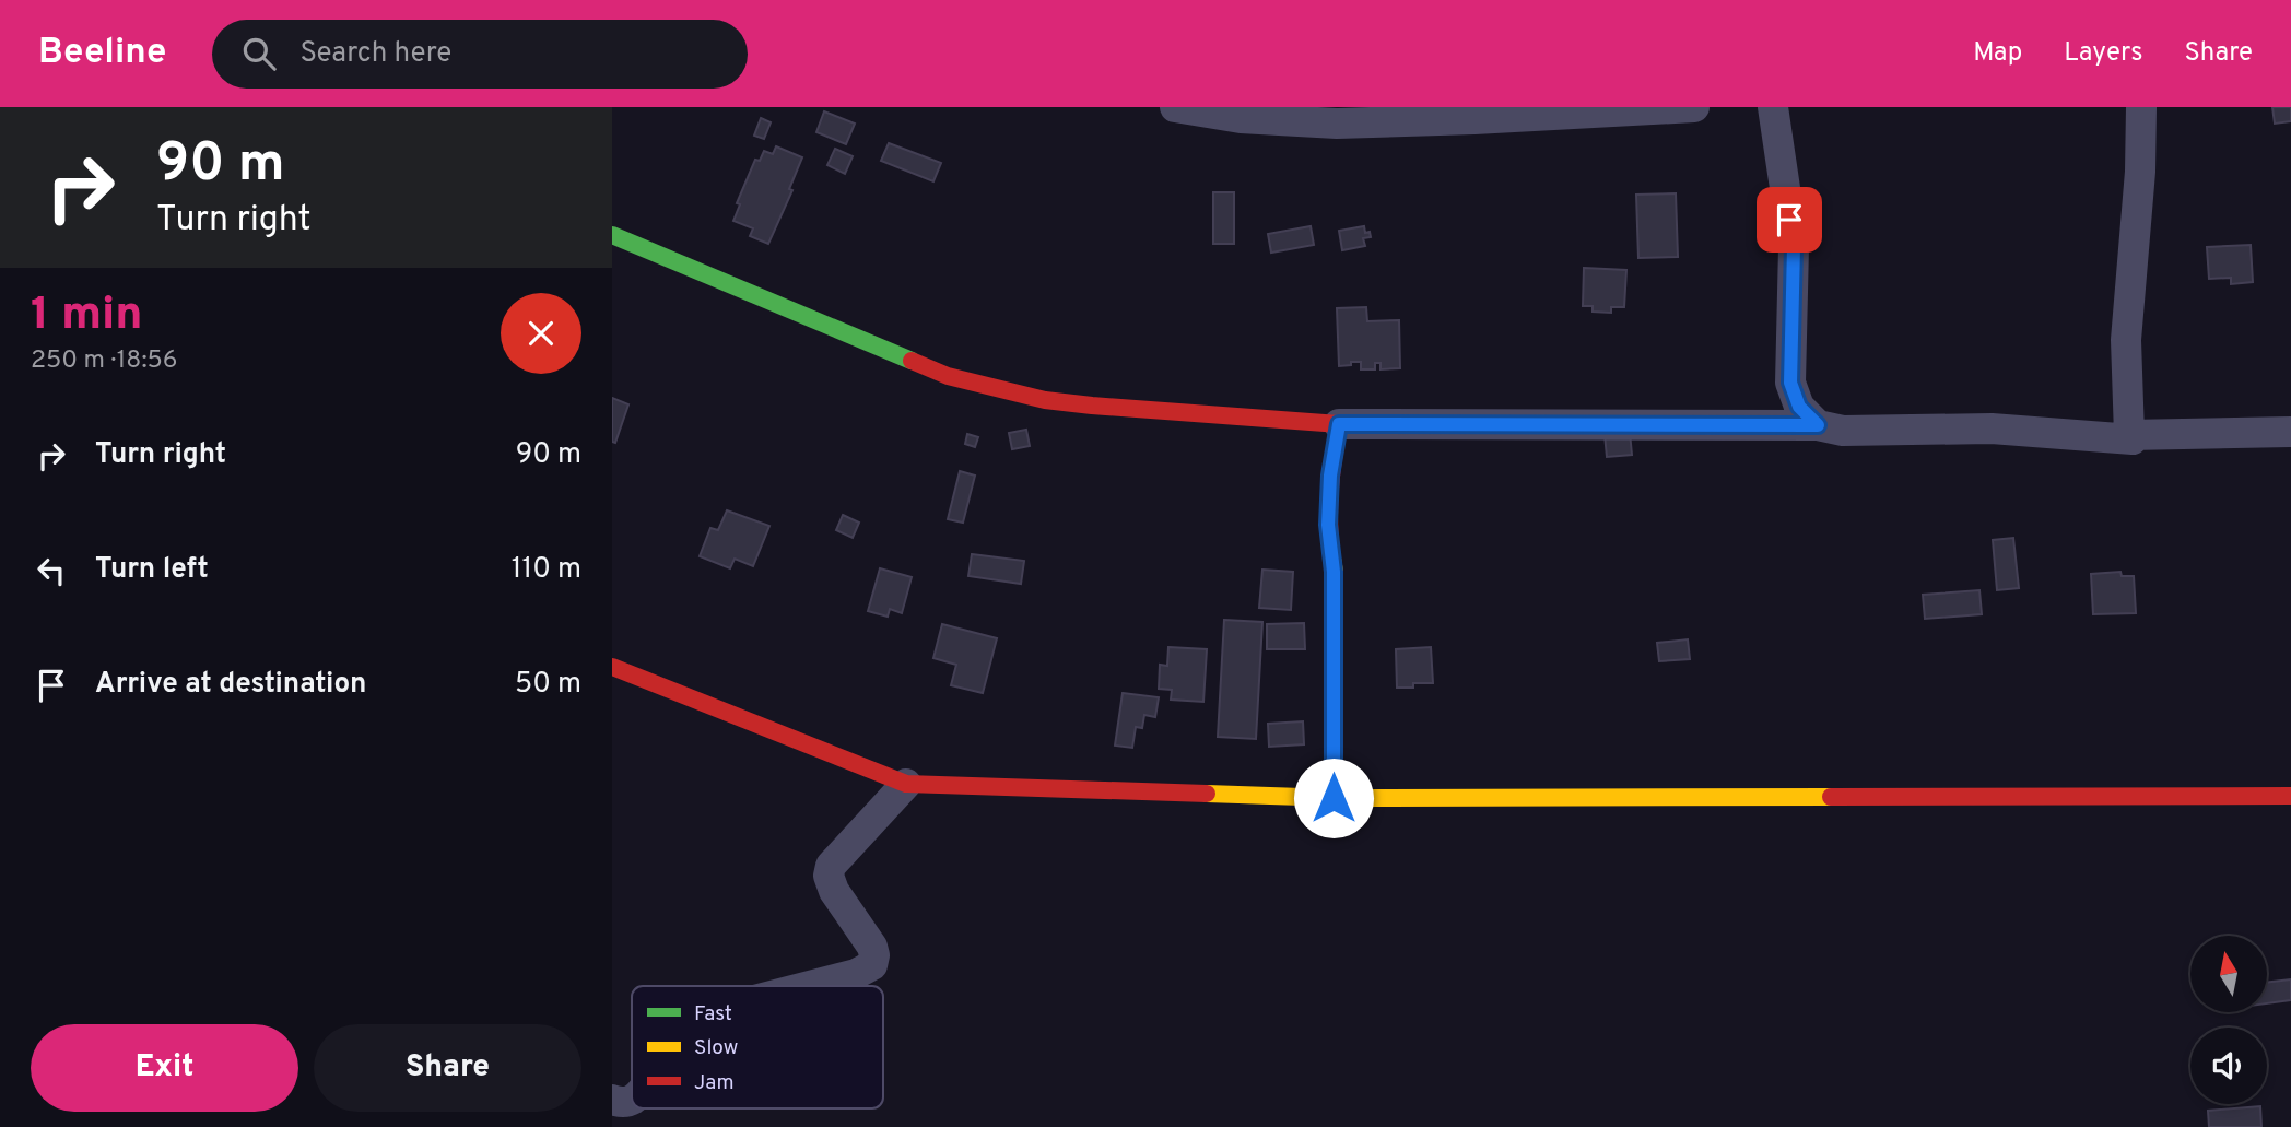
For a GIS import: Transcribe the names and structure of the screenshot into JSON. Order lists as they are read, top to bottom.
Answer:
{
  "legend": ["Fast", "Slow", "Jam"],
  "north": "top",
  "page": {
    "header": "Beeline",
    "search": "Search here",
    "nav": ["Map", "Layers", "Share"],
    "turn": ["90 m", "Turn right"],
    "heading": ["1 min", "250 m · 18:56"],
    "list": [
      {
        "name": "Turn right",
        "value": "90 m"
      },
      {
        "name": "Turn left",
        "value": "110 m"
      },
      {
        "name": "Arrive at destination",
        "value": "50 m"
      }
    ],
    "buttons": ["Exit", "Share"]
  }
}
